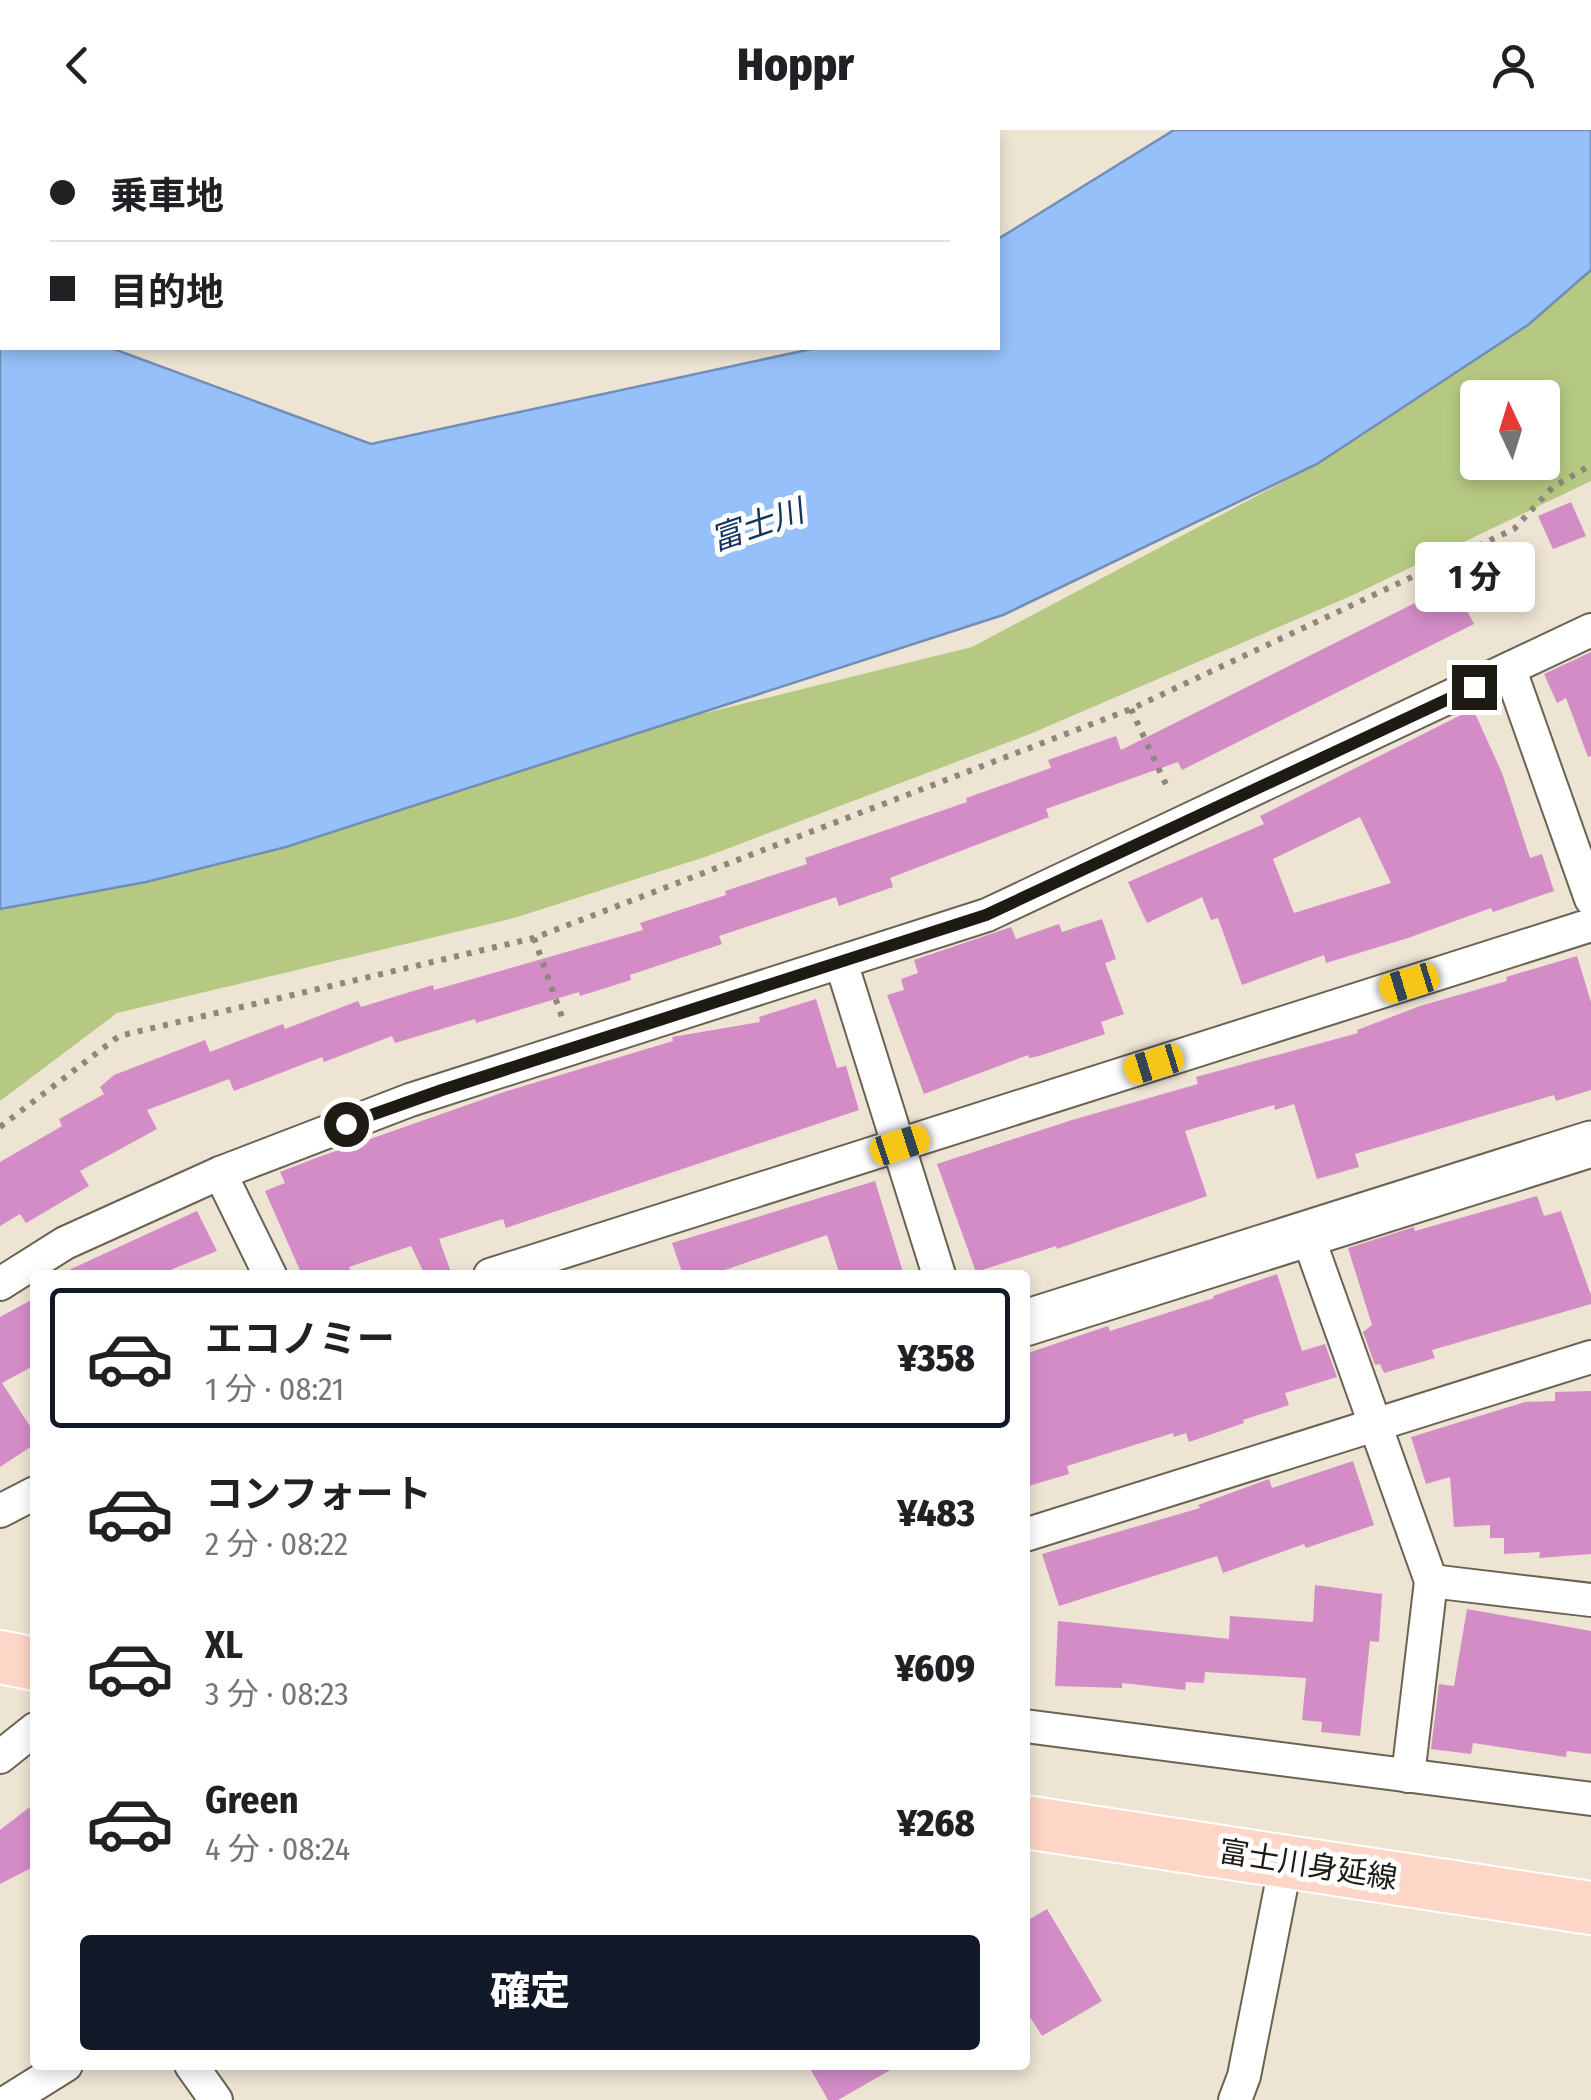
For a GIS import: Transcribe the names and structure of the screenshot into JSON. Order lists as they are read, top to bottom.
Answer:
{
  "streets": {
    "main road": ["富士川身延線"]
  },
  "water": ["富士川"],
  "north": "top",
  "page": {
    "header": "Hoppr",
    "banner": ["乗車地", "目的地"],
    "bubble": "1 分",
    "list": [
      {
        "name": "エコノミー",
        "note": "1 分 · 08:21",
        "value": "¥358"
      },
      {
        "name": "コンフォート",
        "note": "2 分 · 08:22",
        "value": "¥483"
      },
      {
        "name": "XL",
        "note": "3 分 · 08:23",
        "value": "¥609"
      },
      {
        "name": "Green",
        "note": "4 分 · 08:24",
        "value": "¥268"
      }
    ],
    "buttons": "確定"
  }
}
